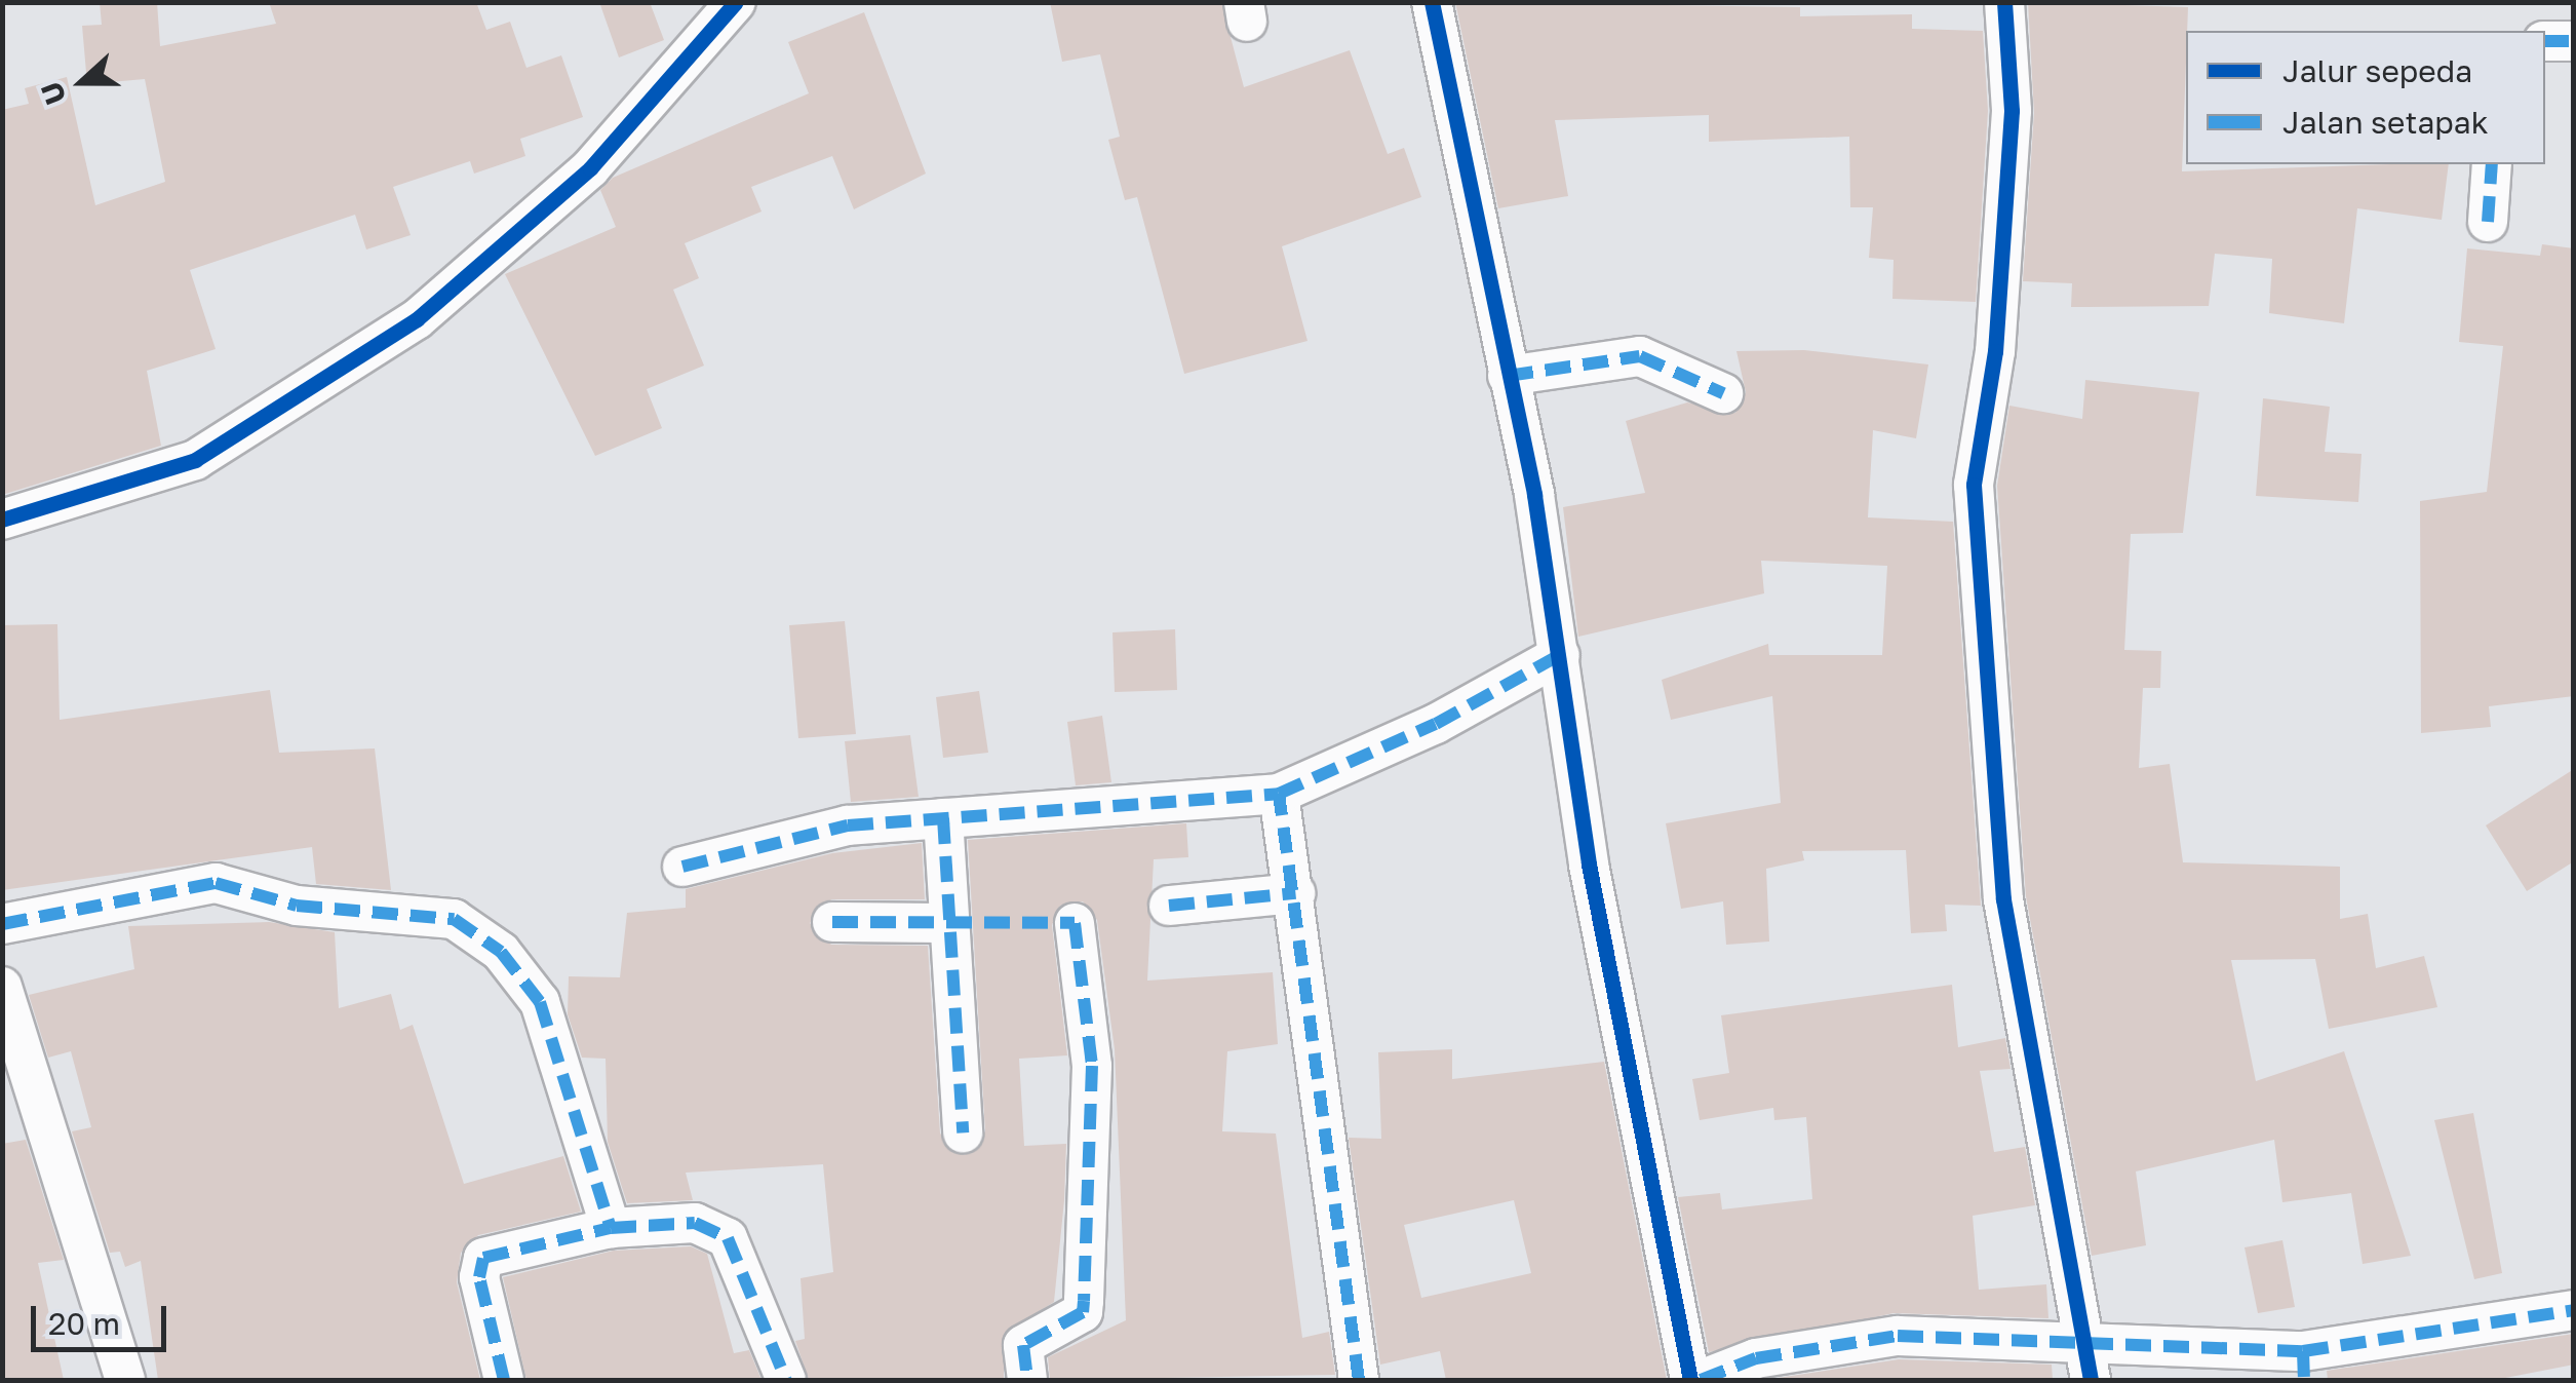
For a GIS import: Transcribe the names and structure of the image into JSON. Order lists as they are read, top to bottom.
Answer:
{
  "legend": ["Jalur sepeda", "Jalan setapak"],
  "scale_bar": "20 m",
  "north": "left"
}
